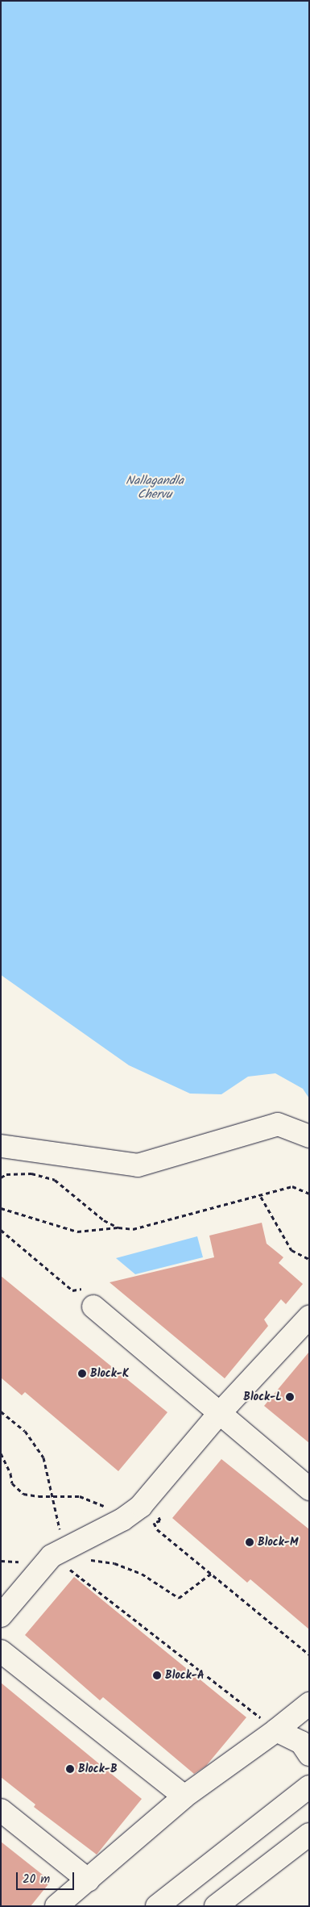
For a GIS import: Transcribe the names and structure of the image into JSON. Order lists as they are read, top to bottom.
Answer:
{
  "water": ["Nallagandla Chervu"],
  "places": [
    "Block-K",
    "Block-L",
    "Block-M",
    "Block-A",
    "Block-B"
  ],
  "scale_bar": "20 m"
}
